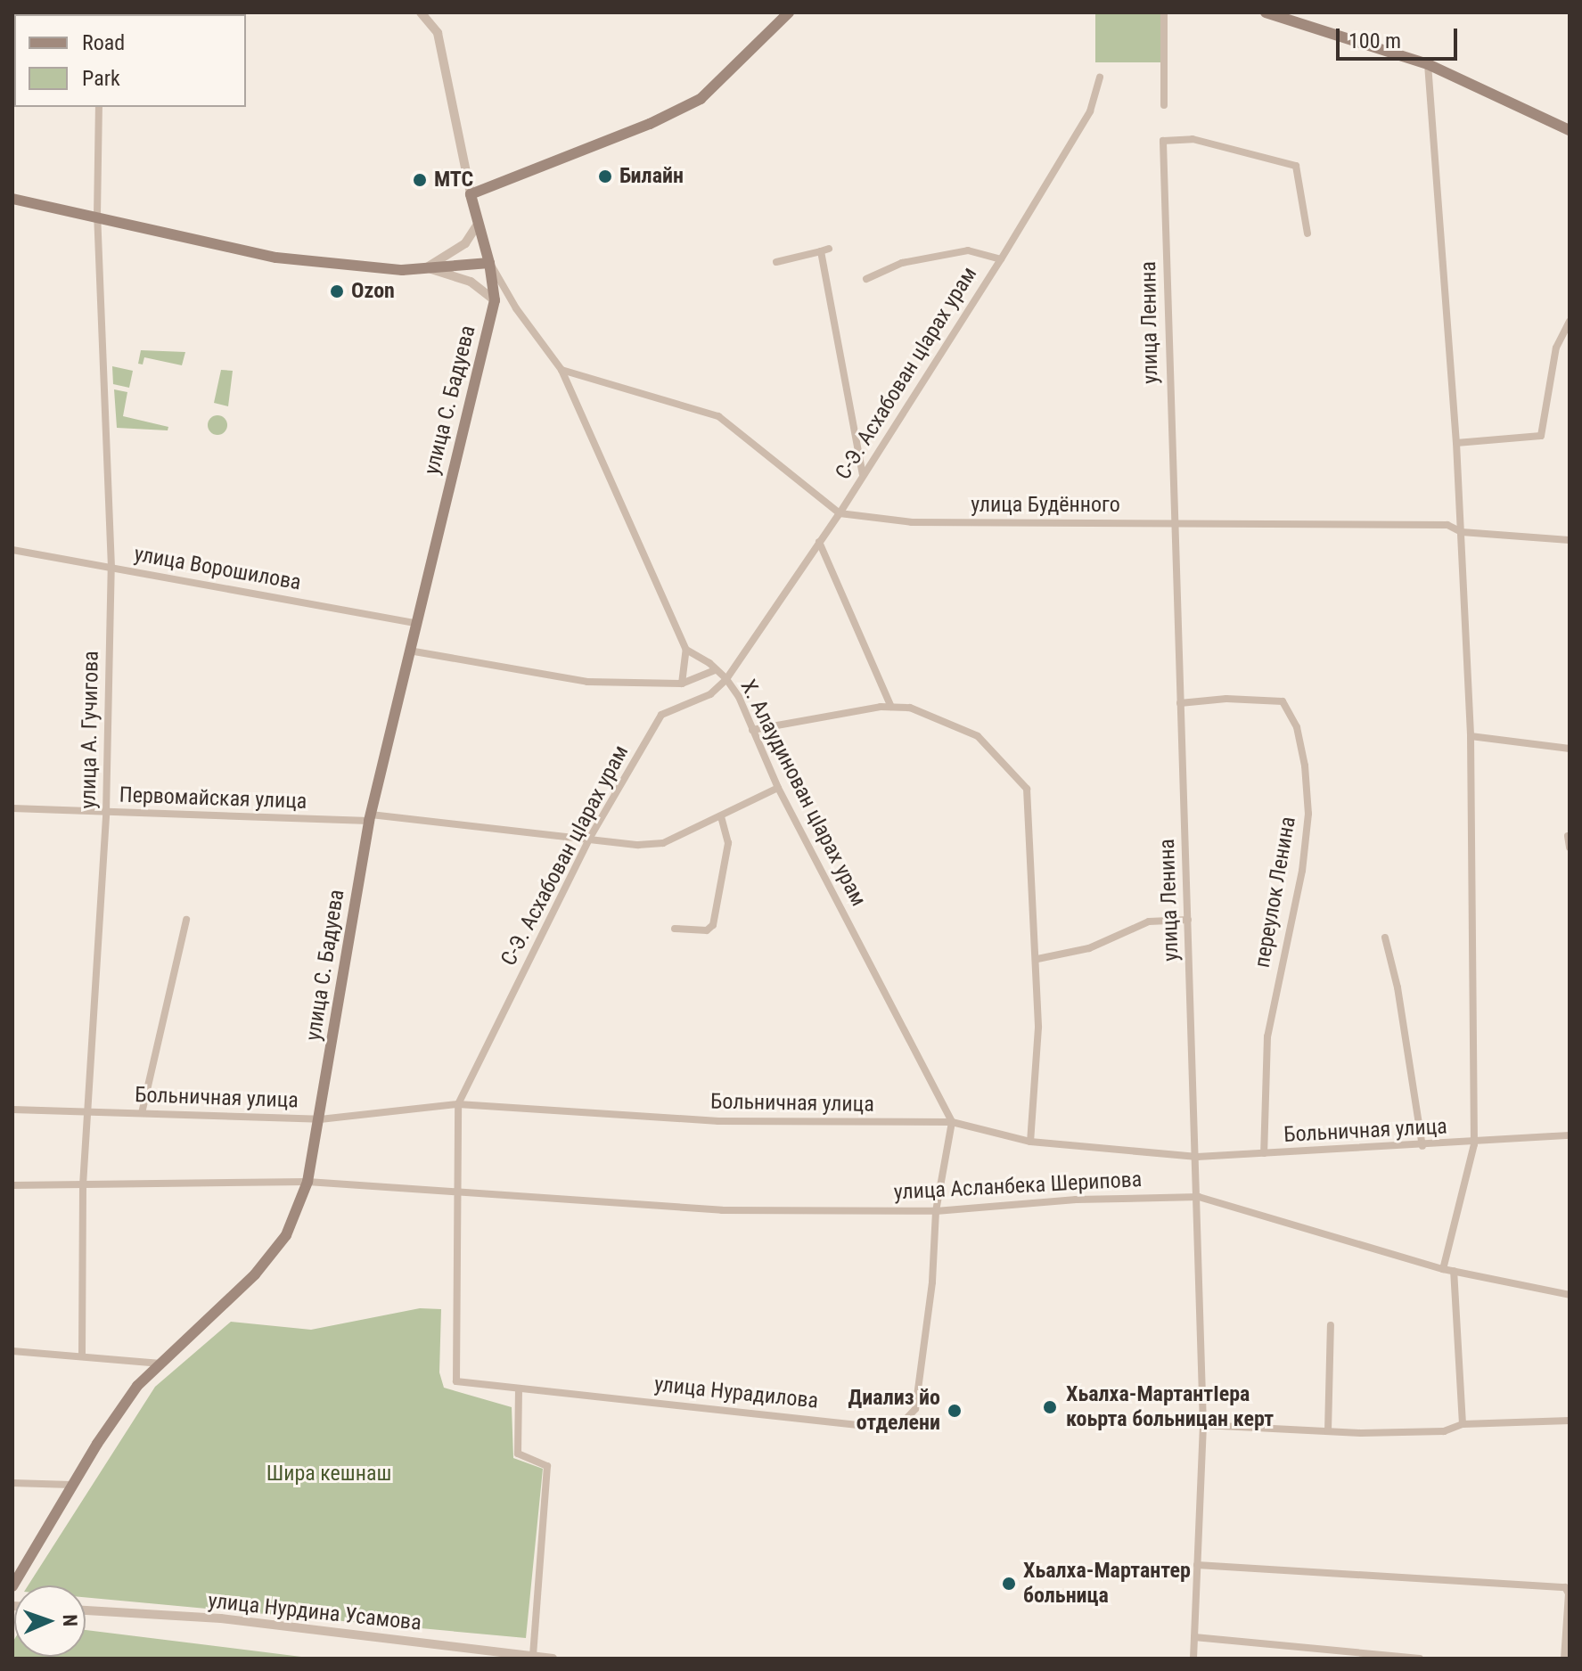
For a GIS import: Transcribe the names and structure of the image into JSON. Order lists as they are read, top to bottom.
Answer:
{
  "streets": {
    "main road": ["улица С. Бадуева"],
    "street": [
      "улица Ленина",
      "С-Э. Асхабован цIарах урам",
      "улица Будённого",
      "улица Ворошилова",
      "улица А. Гучигова",
      "Х. Алаудинован цIарах урам",
      "Первомайская улица",
      "переулок Ленина",
      "Больничная улица",
      "улица Асланбека Шерипова",
      "улица Нурадилова",
      "улица Нурдина Усамова"
    ]
  },
  "crossings": [
    ["улица Ленина", "улица Будённого"],
    ["улица Ленина", "переулок Ленина"],
    ["улица Ленина", "Больничная улица"],
    ["улица Ленина", "улица Асланбека Шерипова"],
    ["С-Э. Асхабован цIарах урам", "улица Будённого"],
    ["С-Э. Асхабован цIарах урам", "Х. Алаудинован цIарах урам"],
    ["С-Э. Асхабован цIарах урам", "Первомайская улица"],
    ["С-Э. Асхабован цIарах урам", "Больничная улица"],
    ["С-Э. Асхабован цIарах урам", "улица Асланбека Шерипова"],
    ["С-Э. Асхабован цIарах урам", "улица Нурадилова"],
    ["улица С. Бадуева", "улица Ворошилова"],
    ["улица С. Бадуева", "Первомайская улица"],
    ["улица С. Бадуева", "Больничная улица"],
    ["улица С. Бадуева", "улица Асланбека Шерипова"],
    ["улица Ворошилова", "улица А. Гучигова"],
    ["улица А. Гучигова", "Первомайская улица"],
    ["улица А. Гучигова", "Больничная улица"],
    ["улица А. Гучигова", "улица Асланбека Шерипова"],
    ["Х. Алаудинован цIарах урам", "Первомайская улица"],
    ["Х. Алаудинован цIарах урам", "Больничная улица"],
    ["переулок Ленина", "Больничная улица"],
    ["улица Асланбека Шерипова", "улица Нурадилова"]
  ],
  "parks": ["Шира кешнаш"],
  "places": [
    "Билайн",
    "МТС",
    "Ozon",
    "Хьалха-МартантIера коьрта больницан керт",
    "Диализ йо отделени",
    "Хьалха-Мартантер больница"
  ],
  "legend": ["Road", "Park"],
  "scale_bar": "100 m",
  "north": "right"
}
